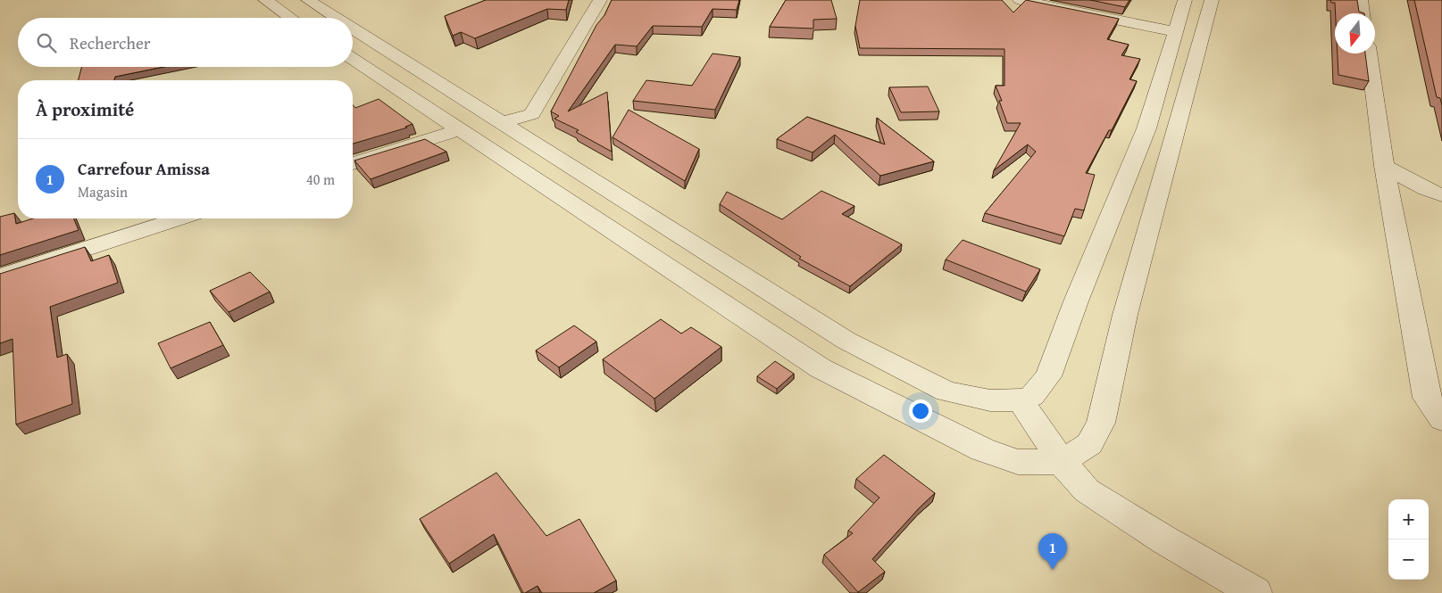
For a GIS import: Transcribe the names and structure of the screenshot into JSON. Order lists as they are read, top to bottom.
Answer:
{
  "north": "bottom",
  "page": {
    "search": "Rechercher",
    "heading": "À proximité",
    "list": [
      {
        "mark": "1",
        "name": "Carrefour Amissa",
        "note": "Magasin",
        "value": "40 m"
      }
    ],
    "map_buttons": ["+", "−"],
    "pins": "1"
  }
}
